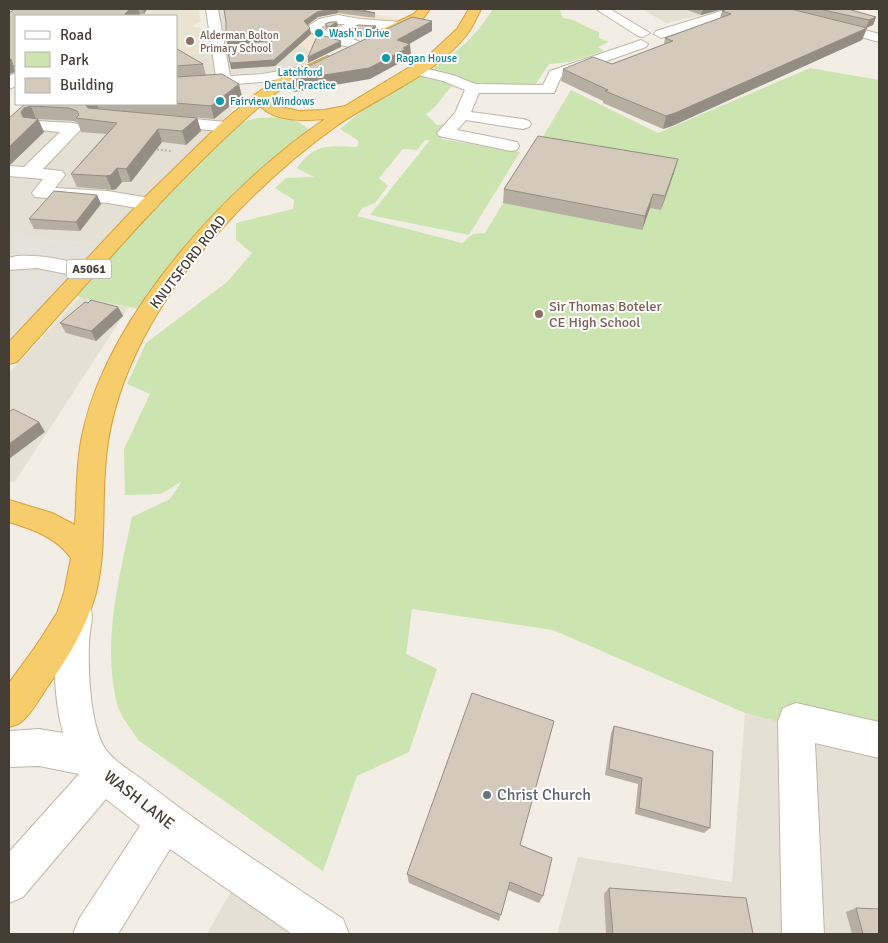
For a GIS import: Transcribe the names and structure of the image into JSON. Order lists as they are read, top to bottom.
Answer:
{
  "streets": {
    "highway": ["KNUTSFORD ROAD", "A5061"],
    "street": ["WASH LANE"]
  },
  "places": [
    "Wash'n Drive",
    "Alderman Bolton Primary School",
    "Latchford Dental Practice",
    "Ragan House",
    "Fairview Windows",
    "Sir Thomas Boteler CE High School",
    "Christ Church"
  ],
  "legend": ["Road", "Park", "Building"]
}
